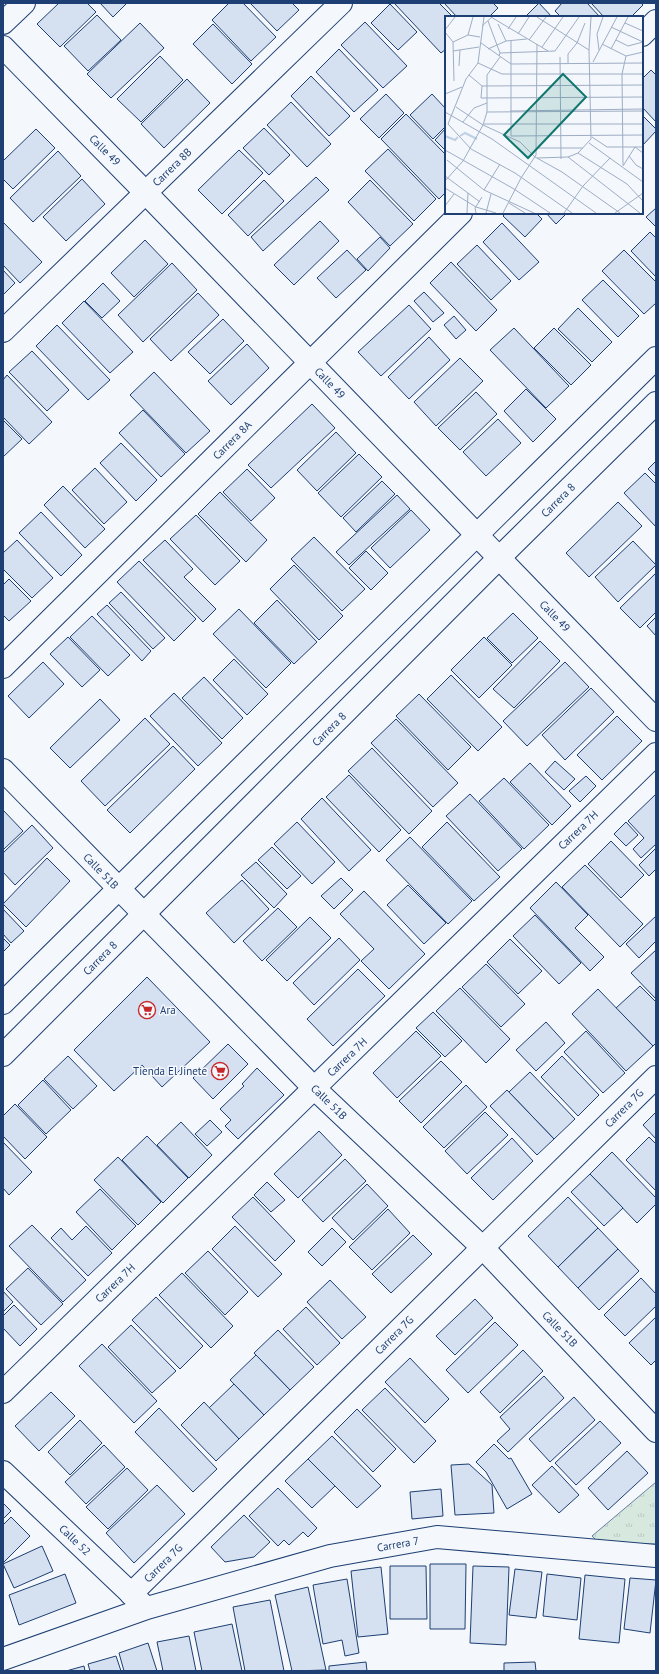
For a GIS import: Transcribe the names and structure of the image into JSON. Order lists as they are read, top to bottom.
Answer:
{
  "streets": {
    "street": [
      "Calle 49",
      "Carrera 8B",
      "Carrera 8A",
      "Carrera 8",
      "Carrera 7H",
      "Calle 51B",
      "Carrera 7G",
      "Calle 52",
      "Carrera 7"
    ]
  },
  "crossings": [
    ["Calle 49", "Carrera 8B"],
    ["Calle 49", "Carrera 8A"],
    ["Calle 49", "Carrera 8"],
    ["Carrera 8", "Calle 51B"],
    ["Carrera 7H", "Calle 51B"],
    ["Calle 51B", "Carrera 7G"],
    ["Carrera 7G", "Calle 52"],
    ["Calle 52", "Carrera 7"]
  ],
  "places": {
    "supermarket": ["Ara", "Tienda El Jinete"]
  }
}
